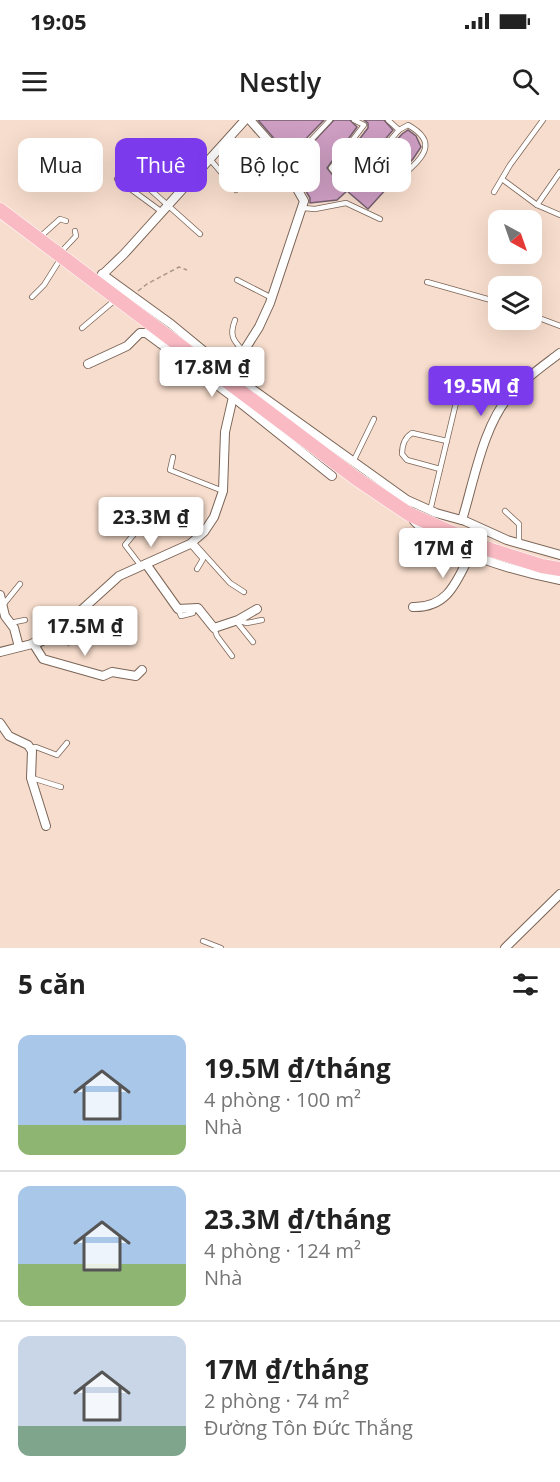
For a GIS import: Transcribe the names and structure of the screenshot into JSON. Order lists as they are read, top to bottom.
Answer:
{
  "north": "bottom right",
  "page": {
    "status": "19:05",
    "header": "Nestly",
    "chip": [
      "Mua",
      "Thuê",
      "Bộ lọc",
      "Mới"
    ],
    "price": [
      "17.8M ₫",
      "19.5M ₫",
      "23.3M ₫",
      "17M ₫",
      "17.5M ₫"
    ],
    "heading": "5 căn",
    "list": [
      {
        "name": "19.5M ₫/tháng",
        "note": "4 phòng · 100 m² · Nhà"
      },
      {
        "name": "23.3M ₫/tháng",
        "note": "4 phòng · 124 m² · Nhà"
      },
      {
        "name": "17M ₫/tháng",
        "note": "2 phòng · 74 m² · Đường Tôn Đức Thắng"
      }
    ]
  }
}
